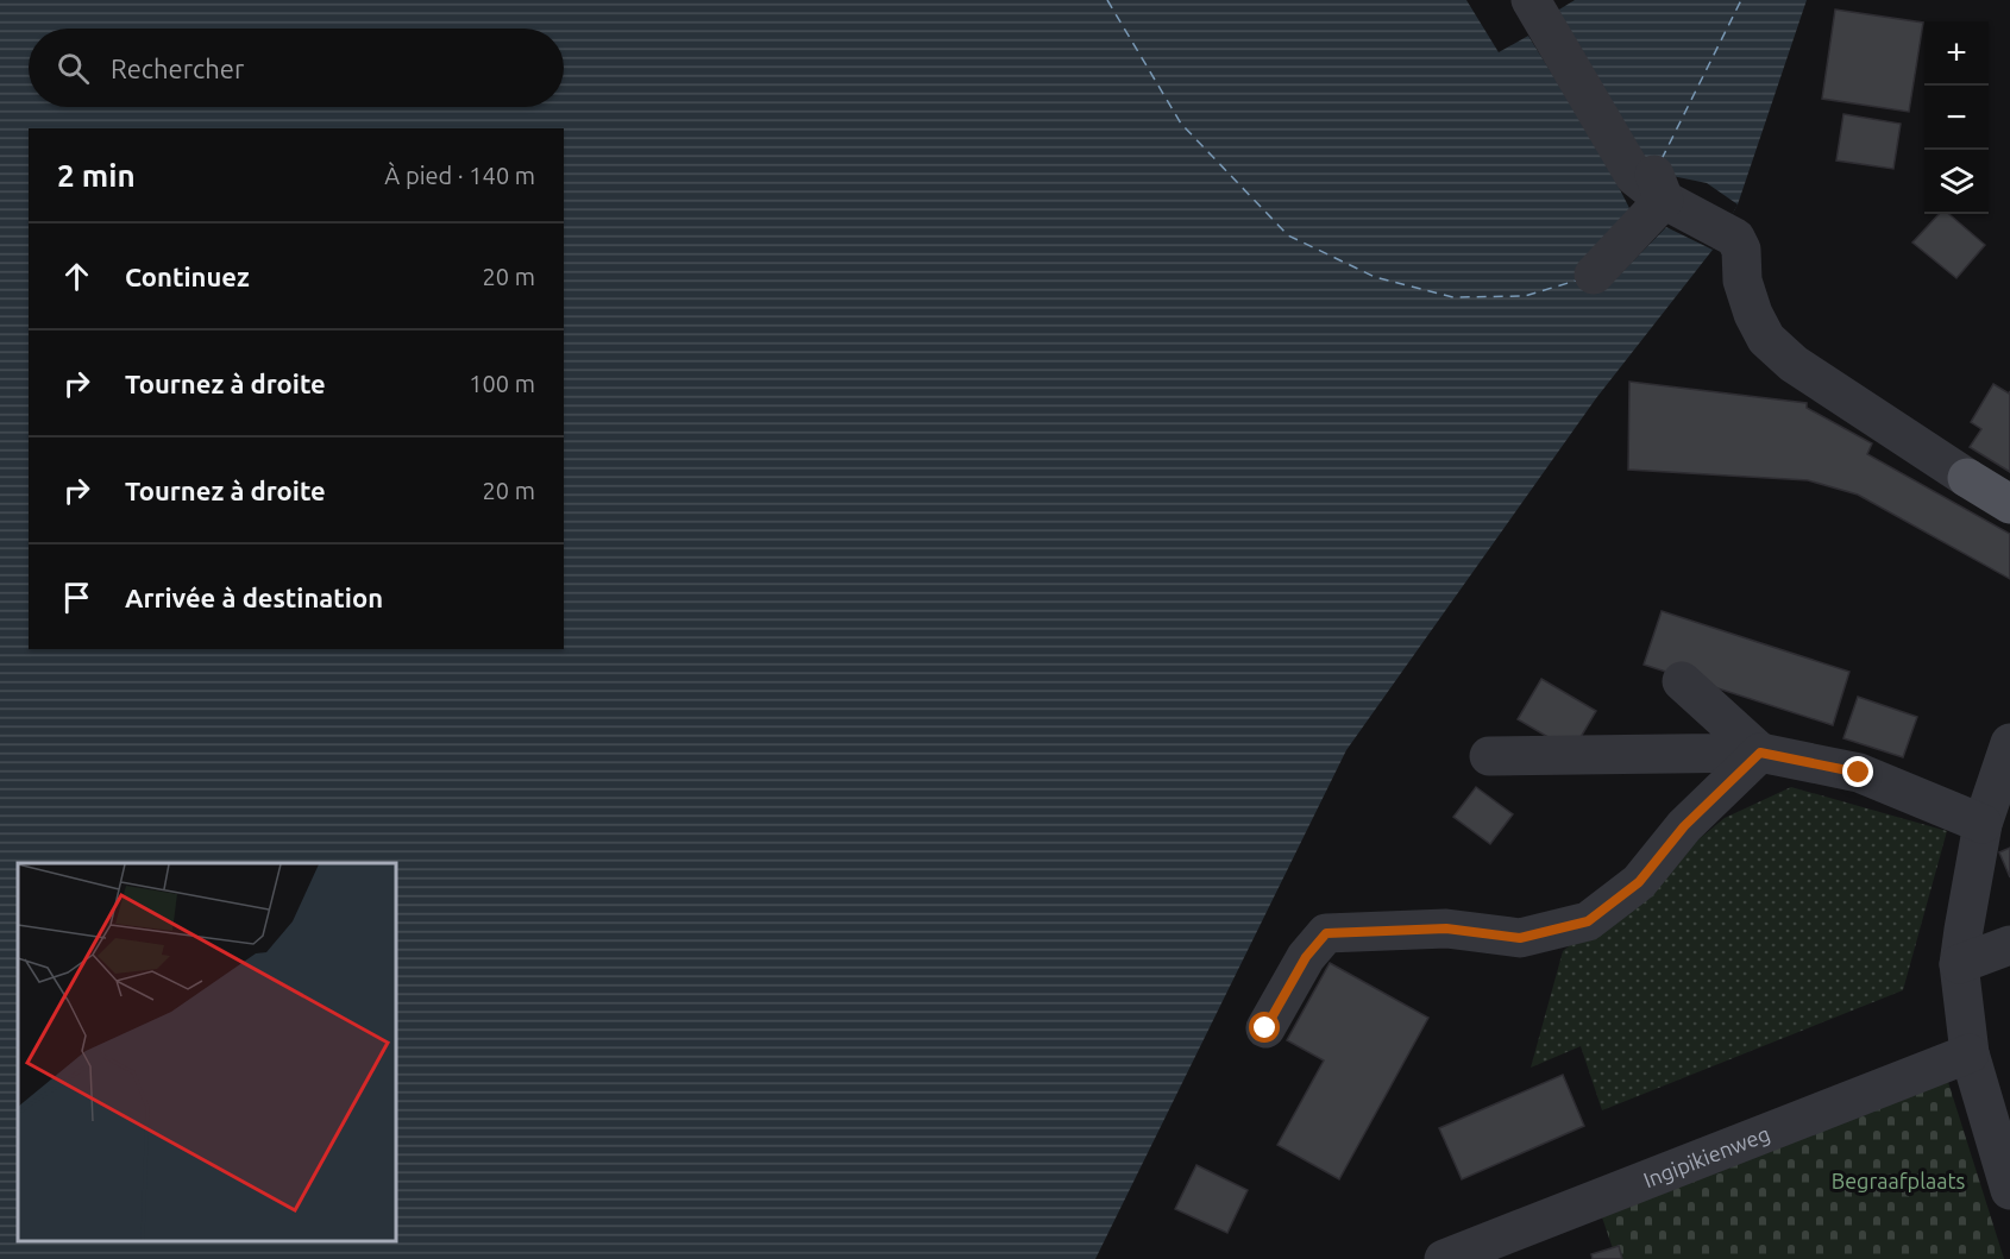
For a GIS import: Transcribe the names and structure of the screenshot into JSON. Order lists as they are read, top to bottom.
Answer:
{
  "streets": {
    "street": ["Ingipikienweg"]
  },
  "parks": ["Begraafplaats"],
  "page": {
    "map_buttons": ["+", "−"],
    "search": "Rechercher",
    "heading": ["2 min", "À pied · 140 m"],
    "list": [
      ["Continuez", "20 m"],
      ["Tournez à droite", "100 m"],
      ["Tournez à droite", "20 m"],
      "Arrivée à destination"
    ]
  }
}
